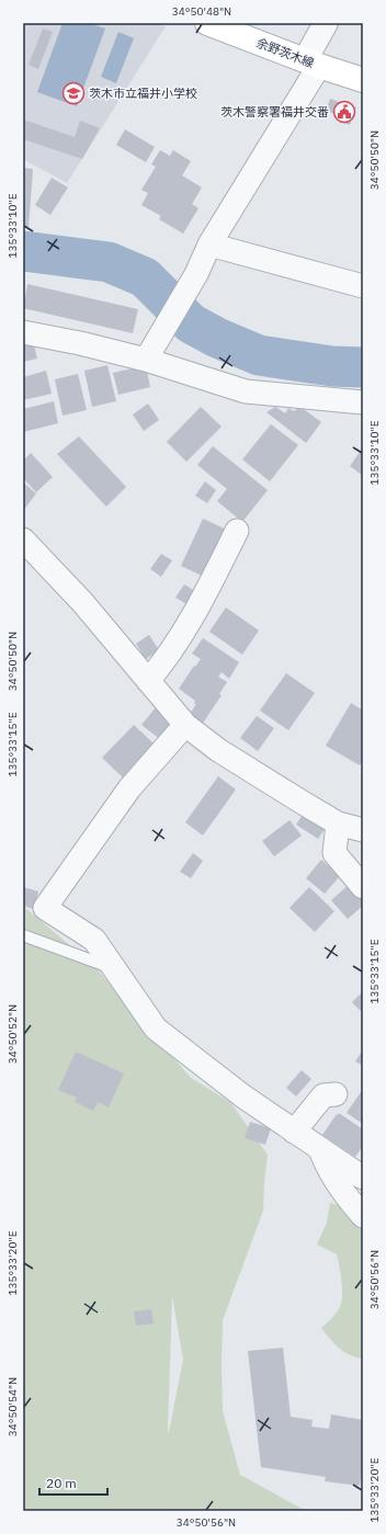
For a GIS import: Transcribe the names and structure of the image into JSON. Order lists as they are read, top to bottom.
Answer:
{
  "streets": {
    "main road": ["余野茨木線"]
  },
  "places": {
    "school or university": ["茨木市立福井小学校"],
    "public building": ["茨木警察署福井交番"]
  },
  "scale_bar": "20 m",
  "coordinates": [
    "34°50'48\"N",
    "34°50'50\"N",
    "135°33'10\"E",
    "135°33'15\"E",
    "34°50'52\"N",
    "135°33'20\"E",
    "34°50'56\"N",
    "34°50'54\"N"
  ]
}
